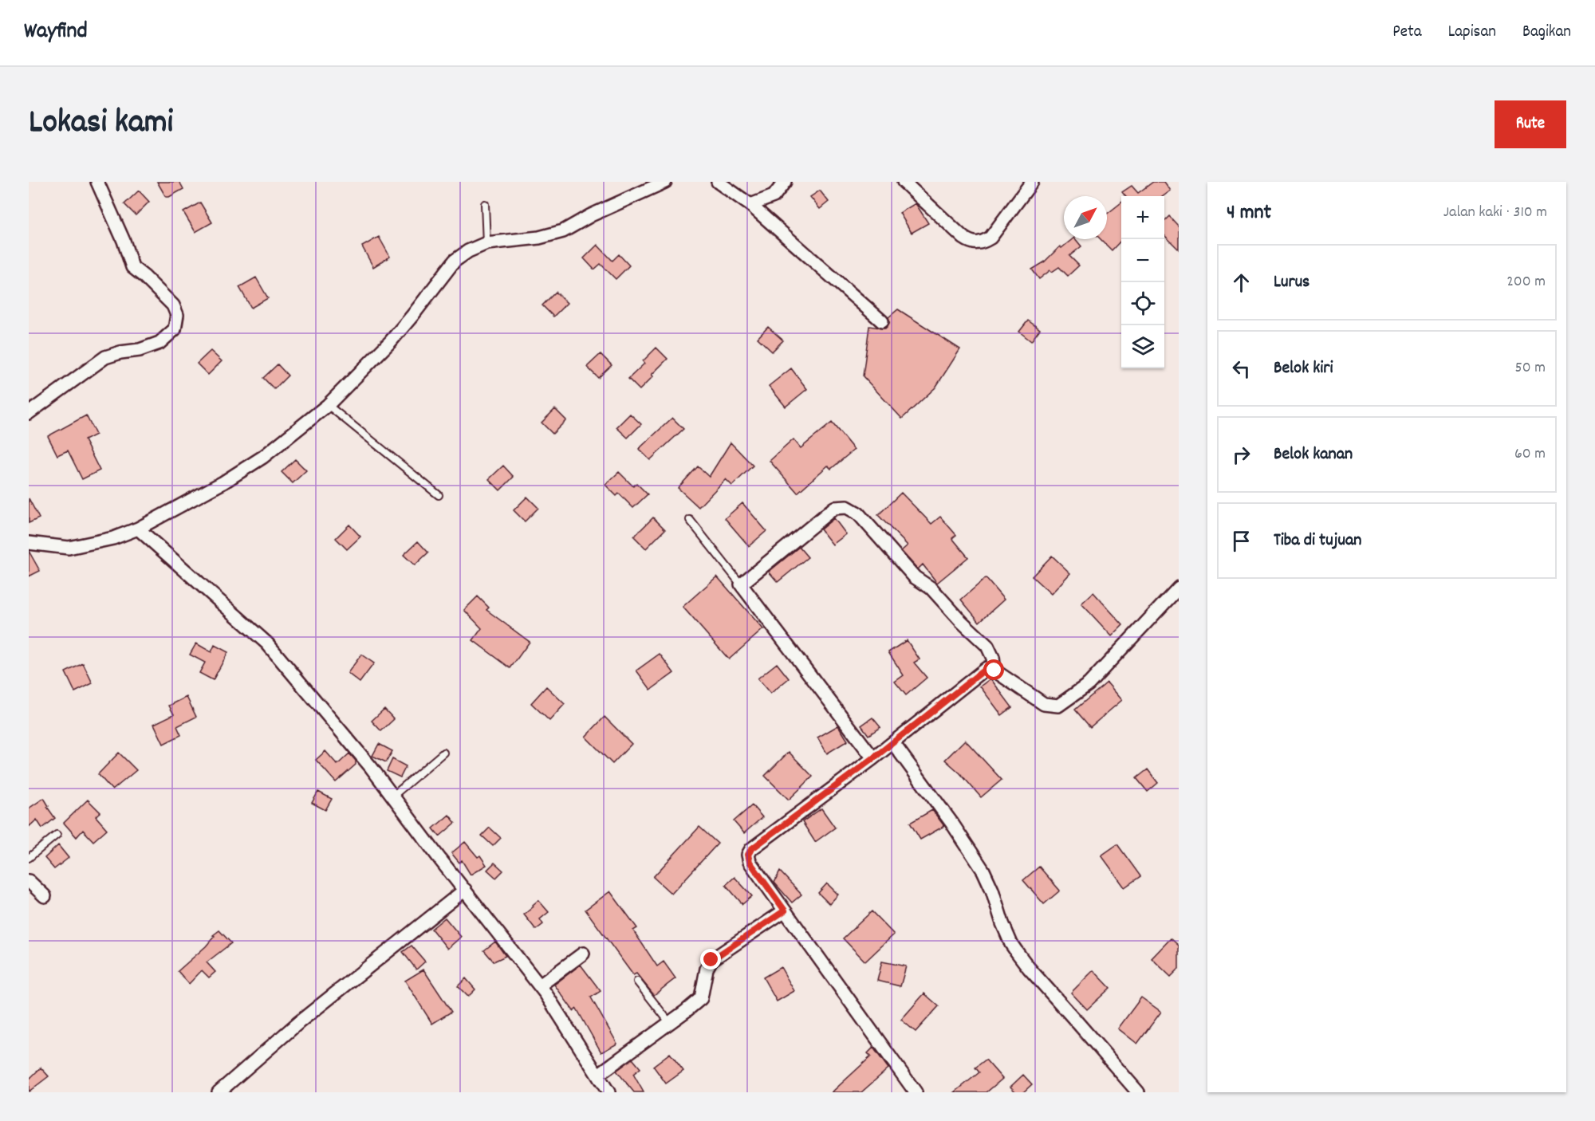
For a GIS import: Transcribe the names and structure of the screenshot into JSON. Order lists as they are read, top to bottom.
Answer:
{
  "north": "top right",
  "page": {
    "header": "Wayfind",
    "nav": ["Peta", "Lapisan", "Bagikan"],
    "title": "Lokasi kami",
    "buttons": "Rute",
    "heading": ["4 mnt", "Jalan kaki · 310 m"],
    "map_buttons": ["+", "−"],
    "list": [
      ["Lurus", "200 m"],
      ["Belok kiri", "50 m"],
      ["Belok kanan", "60 m"],
      "Tiba di tujuan"
    ]
  }
}
